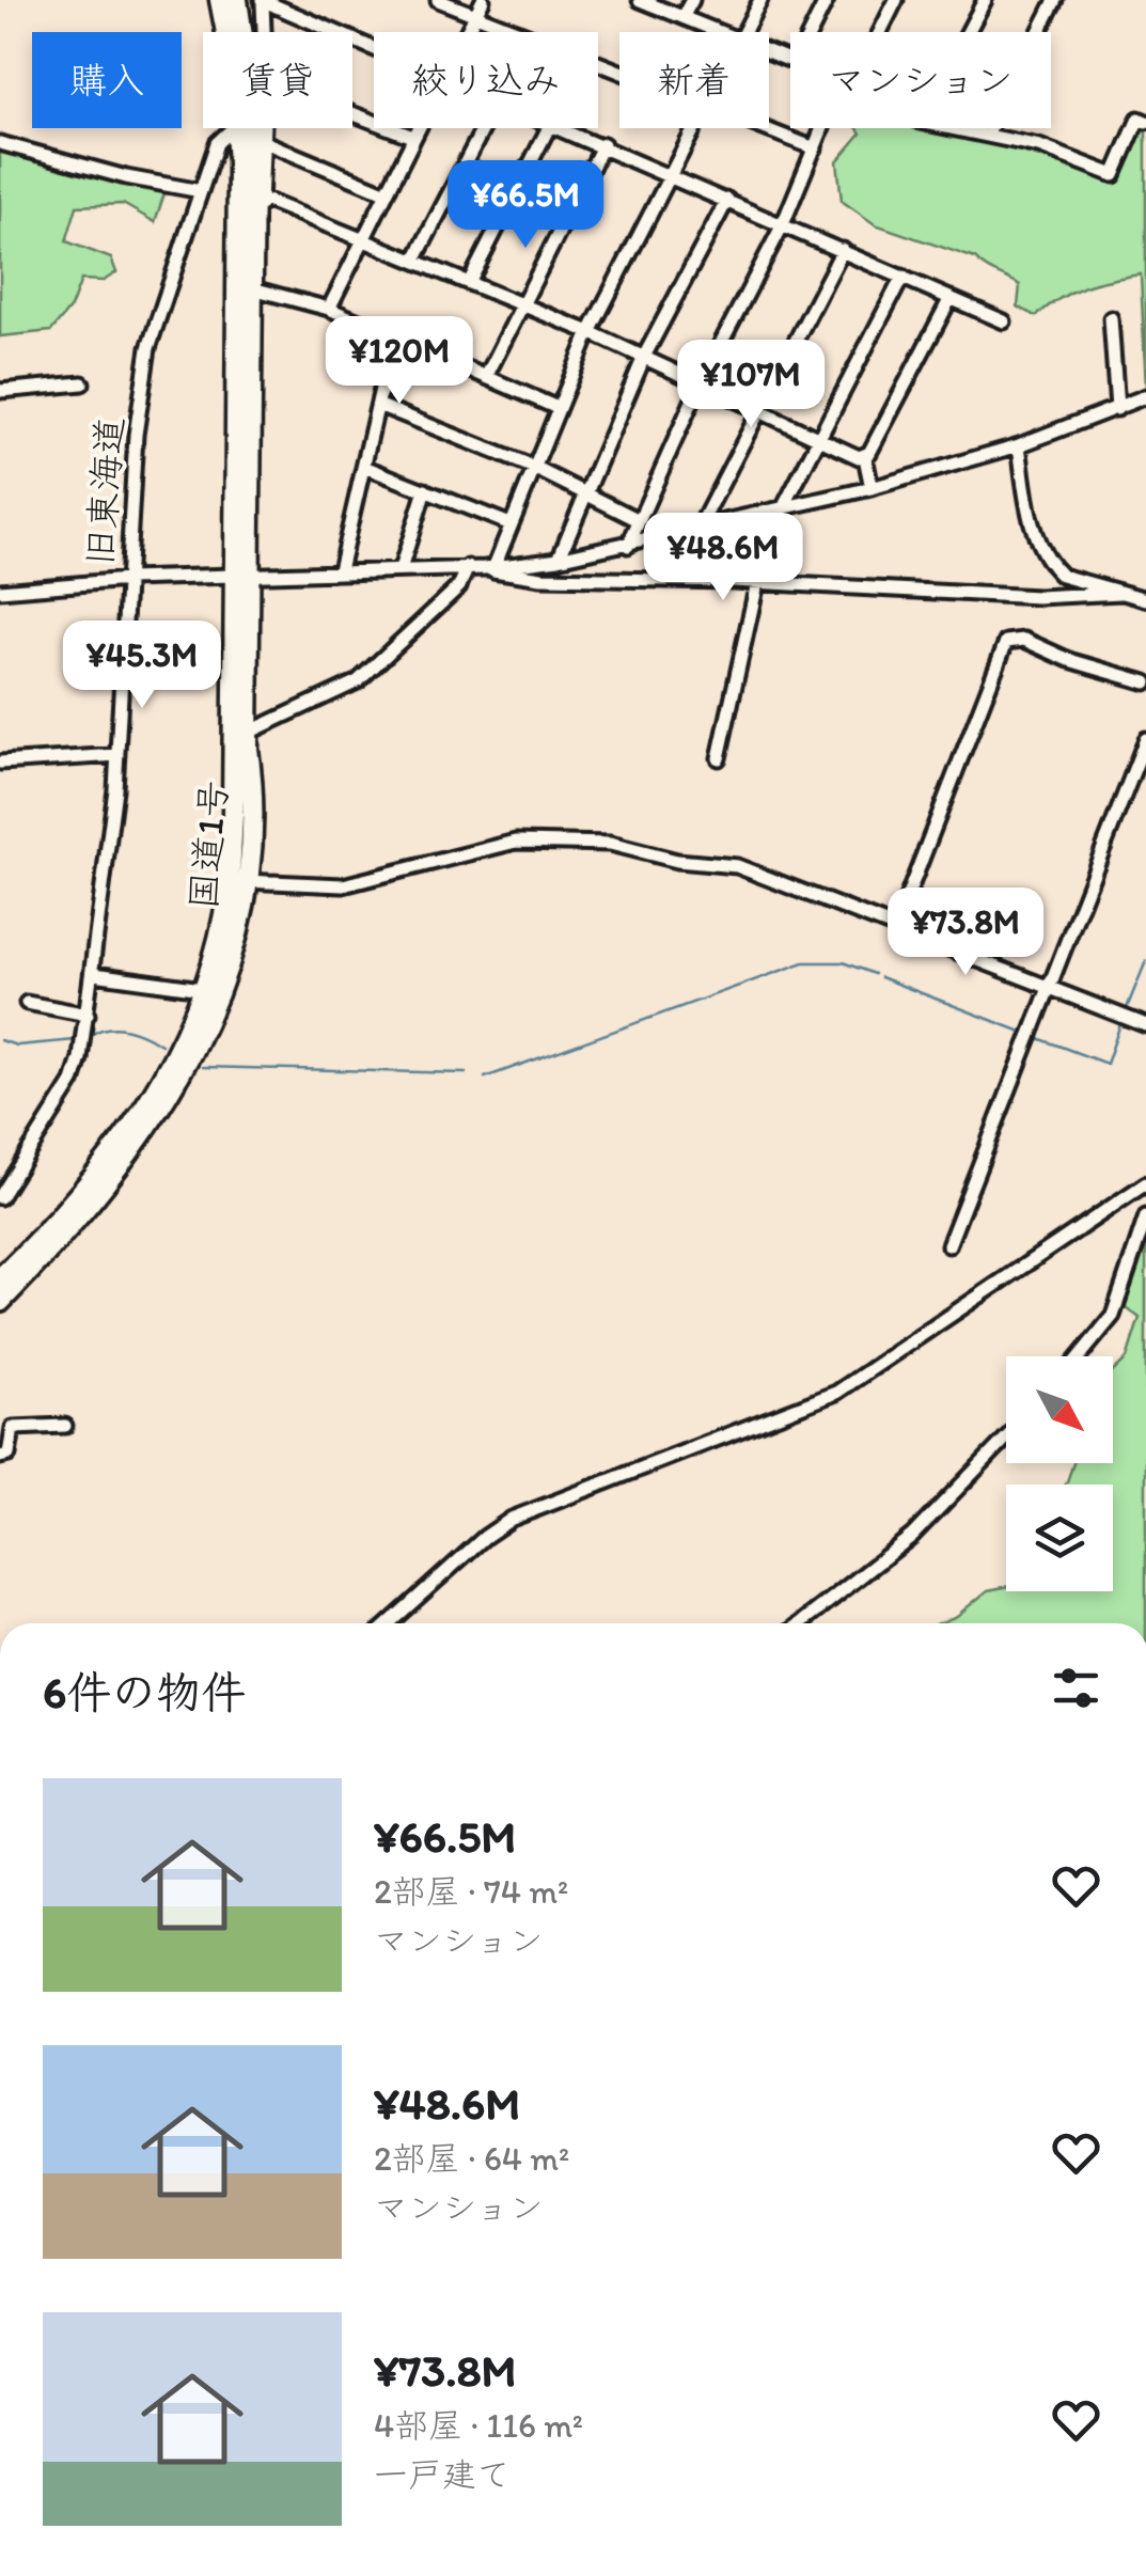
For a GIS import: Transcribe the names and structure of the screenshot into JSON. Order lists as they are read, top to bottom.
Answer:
{
  "streets": {
    "highway": ["国道1号"],
    "street": ["旧東海道"]
  },
  "north": "bottom right",
  "page": {
    "chip": [
      "購入",
      "賃貸",
      "絞り込み",
      "新着",
      "マンション"
    ],
    "price": [
      "¥66.5M",
      "¥120M",
      "¥107M",
      "¥48.6M",
      "¥45.3M",
      "¥73.8M"
    ],
    "heading": "6件の物件",
    "list": [
      {
        "name": "¥66.5M",
        "note": "2部屋 · 74 m² · マンション"
      },
      {
        "name": "¥48.6M",
        "note": "2部屋 · 64 m² · マンション"
      },
      {
        "name": "¥73.8M",
        "note": "4部屋 · 116 m² · 一戸建て"
      }
    ]
  }
}
